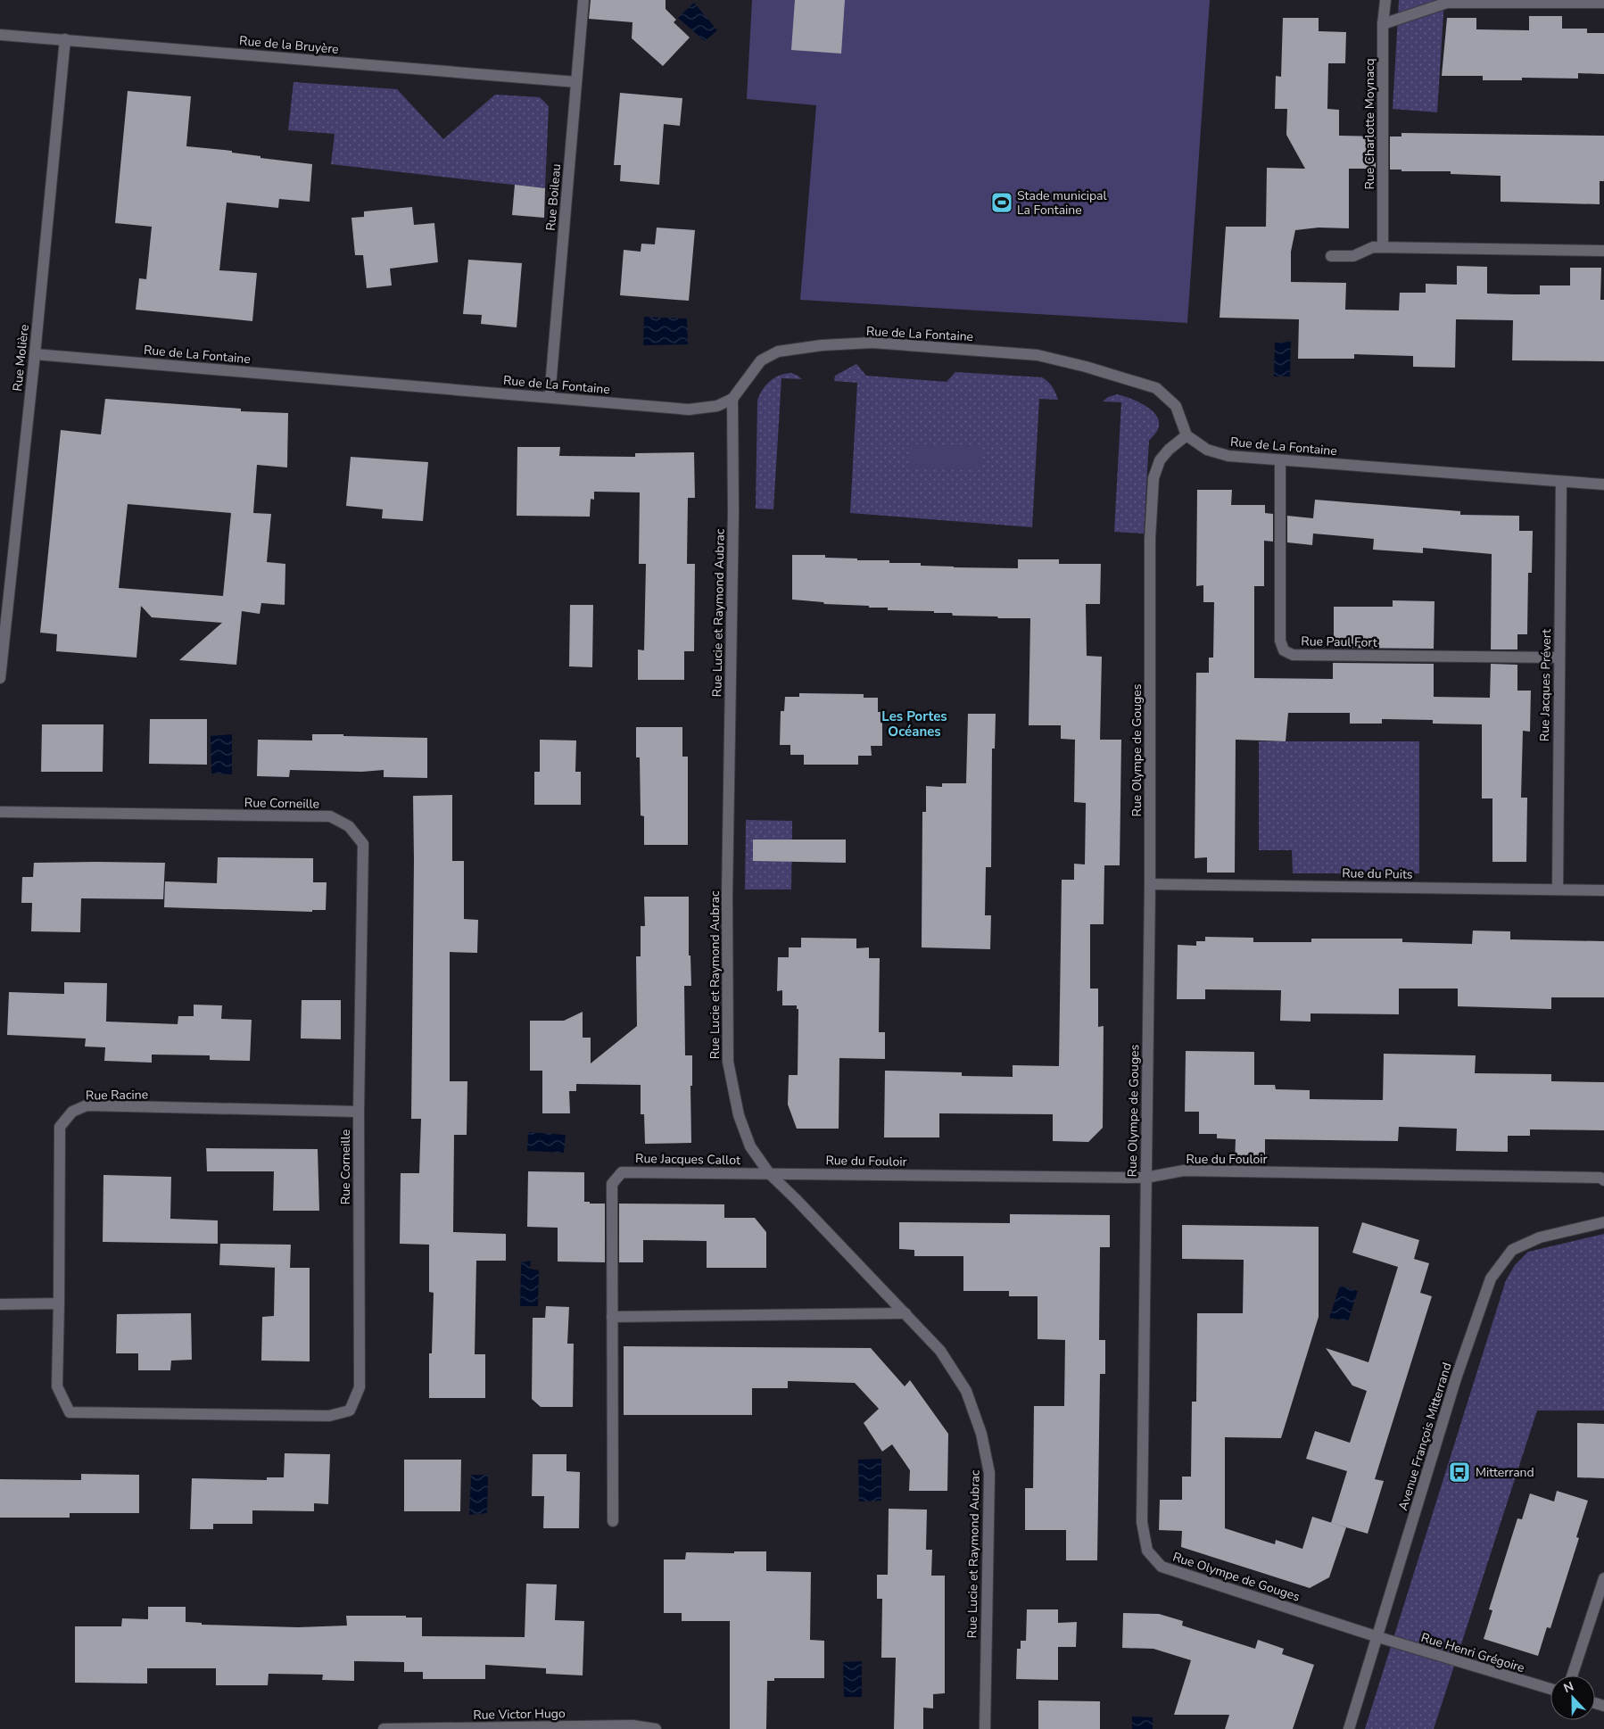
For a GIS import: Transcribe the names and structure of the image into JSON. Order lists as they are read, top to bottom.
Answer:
{
  "streets": {
    "street": [
      "Rue de la Bruyère",
      "Rue Charlotte Moynacq",
      "Rue Boileau",
      "Rue de La Fontaine",
      "Rue Molière",
      "Rue Lucie et Raymond Aubrac",
      "Rue Paul Fort",
      "Rue Jacques Prévert",
      "Rue Olympe de Gouges",
      "Rue Corneille",
      "Rue du Puits",
      "Rue Racine",
      "Rue Jacques Callot",
      "Rue du Fouloir",
      "Avenue François Mitterrand",
      "Rue Henri Grégoire",
      "Rue Victor Hugo"
    ]
  },
  "crossings": [
    ["Rue de la Bruyère", "Rue Boileau"],
    ["Rue de la Bruyère", "Rue Molière"],
    ["Rue Boileau", "Rue de La Fontaine"],
    ["Rue de La Fontaine", "Rue Molière"],
    ["Rue de La Fontaine", "Rue Lucie et Raymond Aubrac"],
    ["Rue de La Fontaine", "Rue Paul Fort"],
    ["Rue de La Fontaine", "Rue Jacques Prévert"],
    ["Rue de La Fontaine", "Rue Olympe de Gouges"],
    ["Rue Lucie et Raymond Aubrac", "Rue Jacques Callot"],
    ["Rue Lucie et Raymond Aubrac", "Rue du Fouloir"],
    ["Rue Paul Fort", "Rue Jacques Prévert"],
    ["Rue Jacques Prévert", "Rue du Puits"],
    ["Rue Olympe de Gouges", "Rue du Puits"],
    ["Rue Olympe de Gouges", "Rue du Fouloir"],
    ["Rue Olympe de Gouges", "Avenue François Mitterrand"],
    ["Rue Olympe de Gouges", "Rue Henri Grégoire"],
    ["Rue Corneille", "Rue Racine"],
    ["Rue Jacques Callot", "Rue du Fouloir"],
    ["Avenue François Mitterrand", "Rue Henri Grégoire"]
  ],
  "districts": ["Les Portes Océanes"],
  "places": {
    "sports": ["Stade municipal La Fontaine"],
    "bus stop": ["Mitterrand"]
  },
  "north": "top"
}
